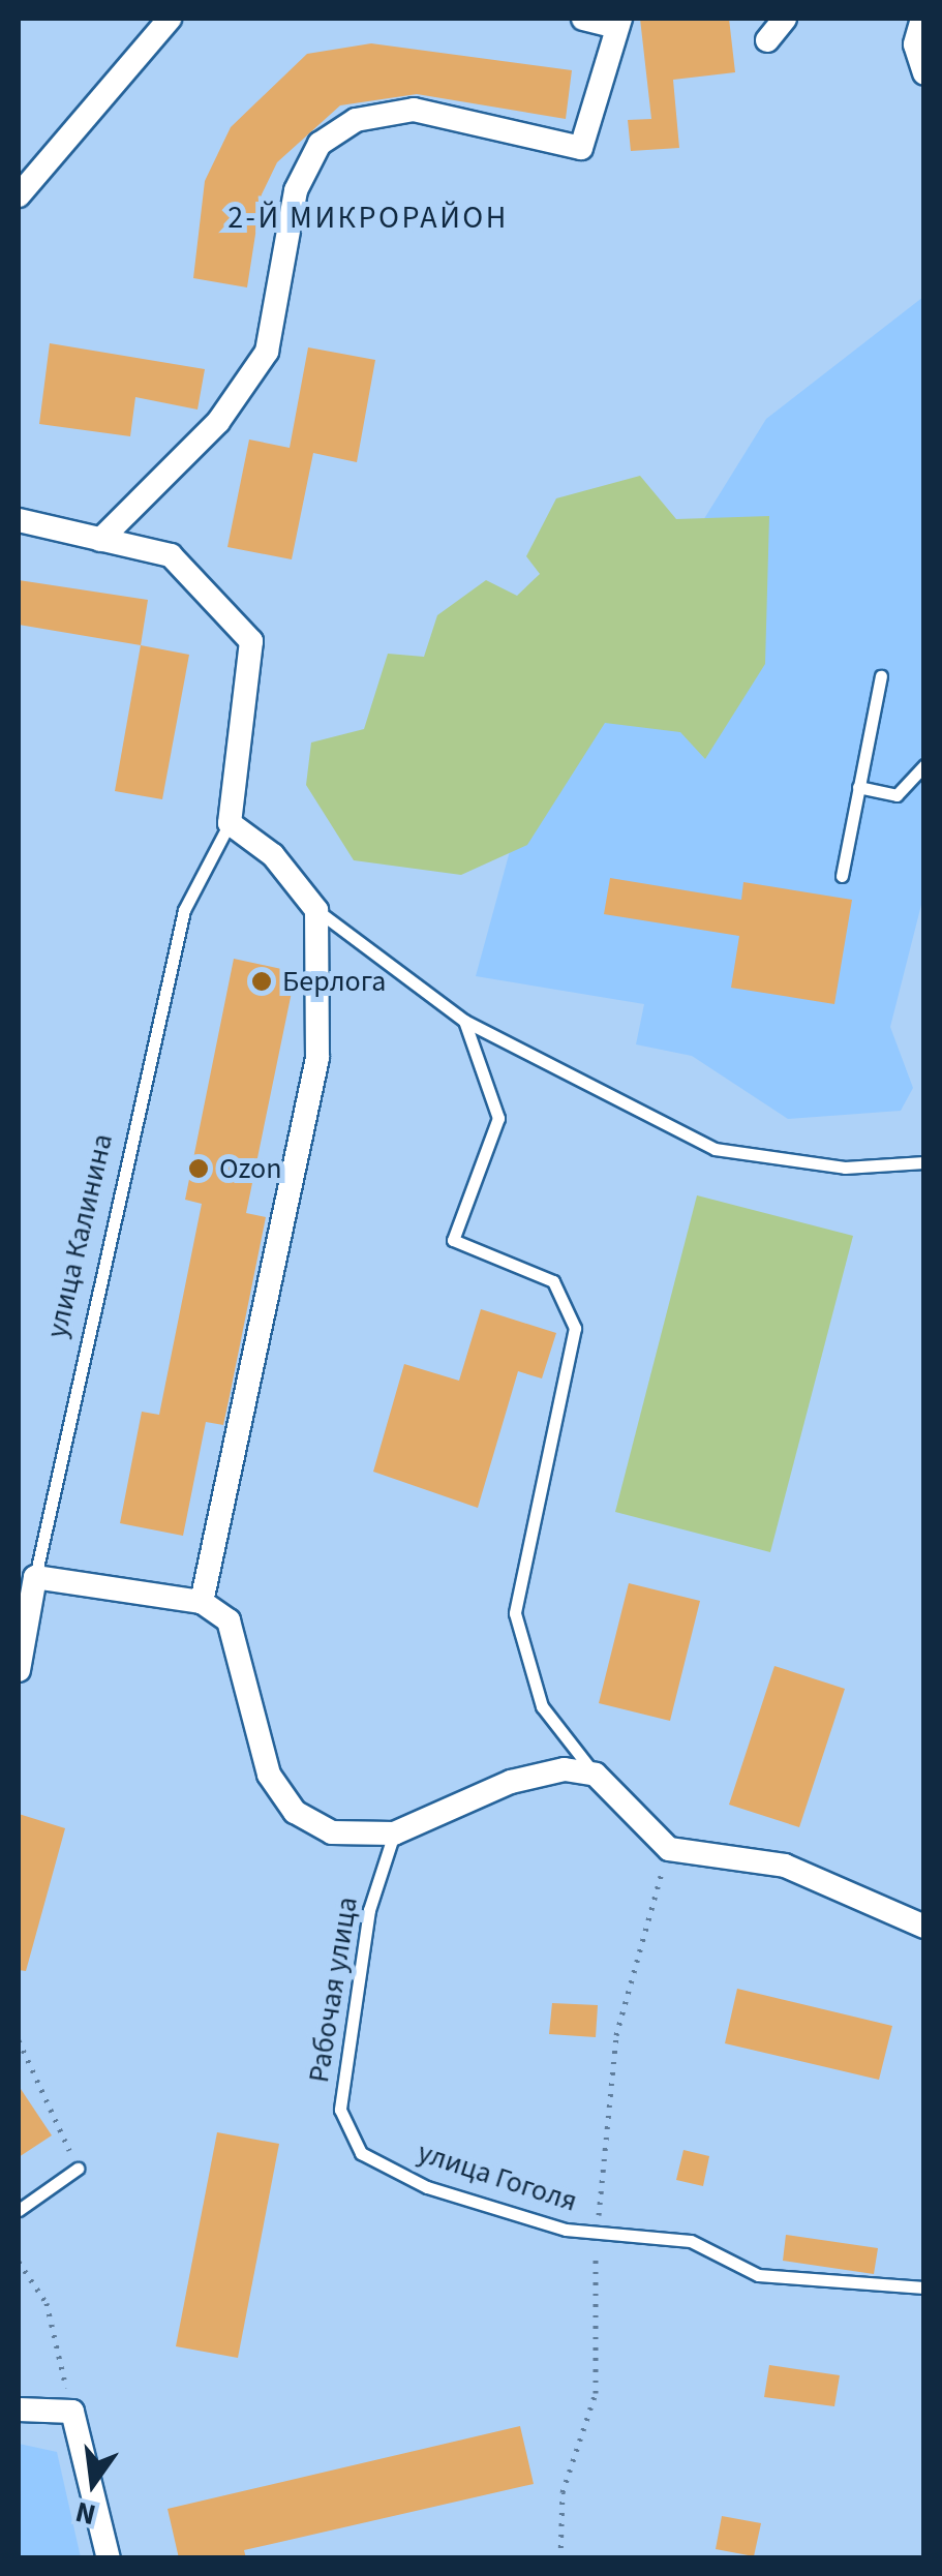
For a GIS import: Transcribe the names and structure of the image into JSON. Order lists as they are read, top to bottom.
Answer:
{
  "streets": {
    "street": ["улица Калинина"],
    "lane": ["Рабочая улица", "улица Гоголя"]
  },
  "crossings": [
    ["Рабочая улица", "улица Гоголя"]
  ],
  "districts": ["2-Й МИКРОРАЙОН"],
  "places": ["Берлога", "Ozon"],
  "north": "bottom"
}
